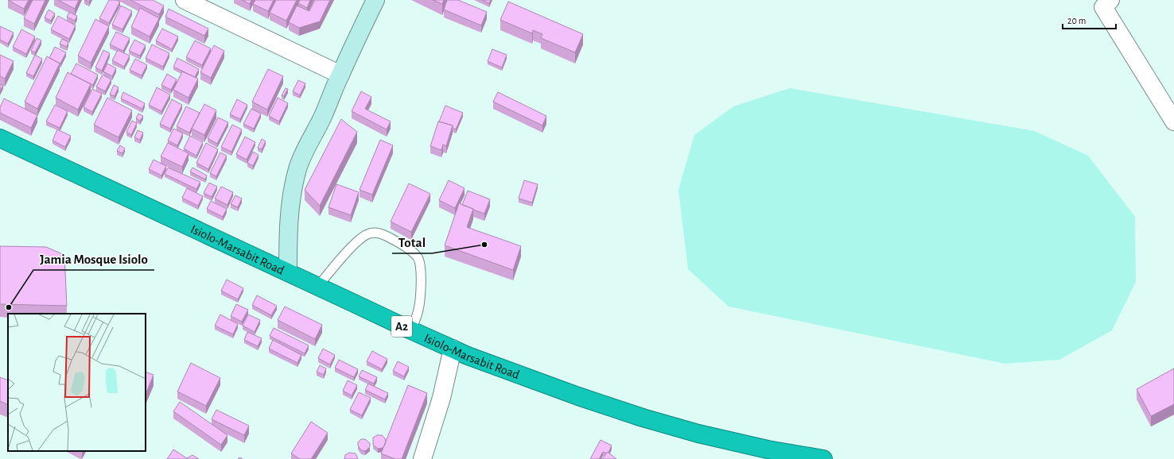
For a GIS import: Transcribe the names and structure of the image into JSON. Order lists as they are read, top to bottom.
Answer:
{
  "streets": {
    "highway": ["Isiolo-Marsabit Road", "A2"]
  },
  "places": ["Total", "Jamia Mosque Isiolo"],
  "scale_bar": "20 m"
}
